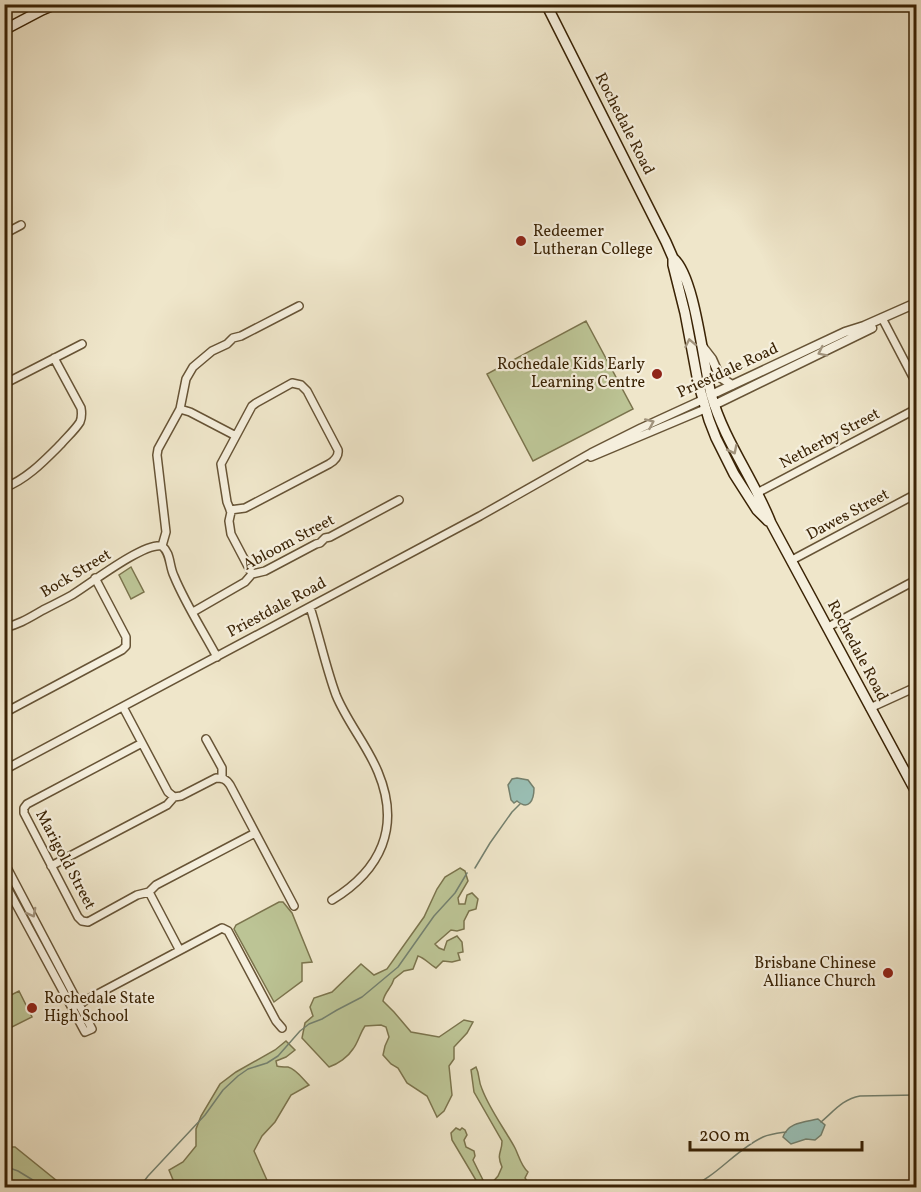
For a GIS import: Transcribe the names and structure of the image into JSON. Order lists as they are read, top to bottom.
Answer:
{
  "streets": {
    "main road": ["Rochedale Road"],
    "street": [
      "Priestdale Road",
      "Netherby Street",
      "Dawes Street",
      "Abloom Street",
      "Bock Street",
      "Marigold Street"
    ]
  },
  "crossings": [
    ["Rochedale Road", "Priestdale Road"],
    ["Rochedale Road", "Netherby Street"],
    ["Rochedale Road", "Dawes Street"]
  ],
  "places": [
    "Redeemer Lutheran College",
    "Rochedale Kids Early Learning Centre",
    "Brisbane Chinese Alliance Church",
    "Rochedale State High School"
  ],
  "scale_bar": "200 m"
}
